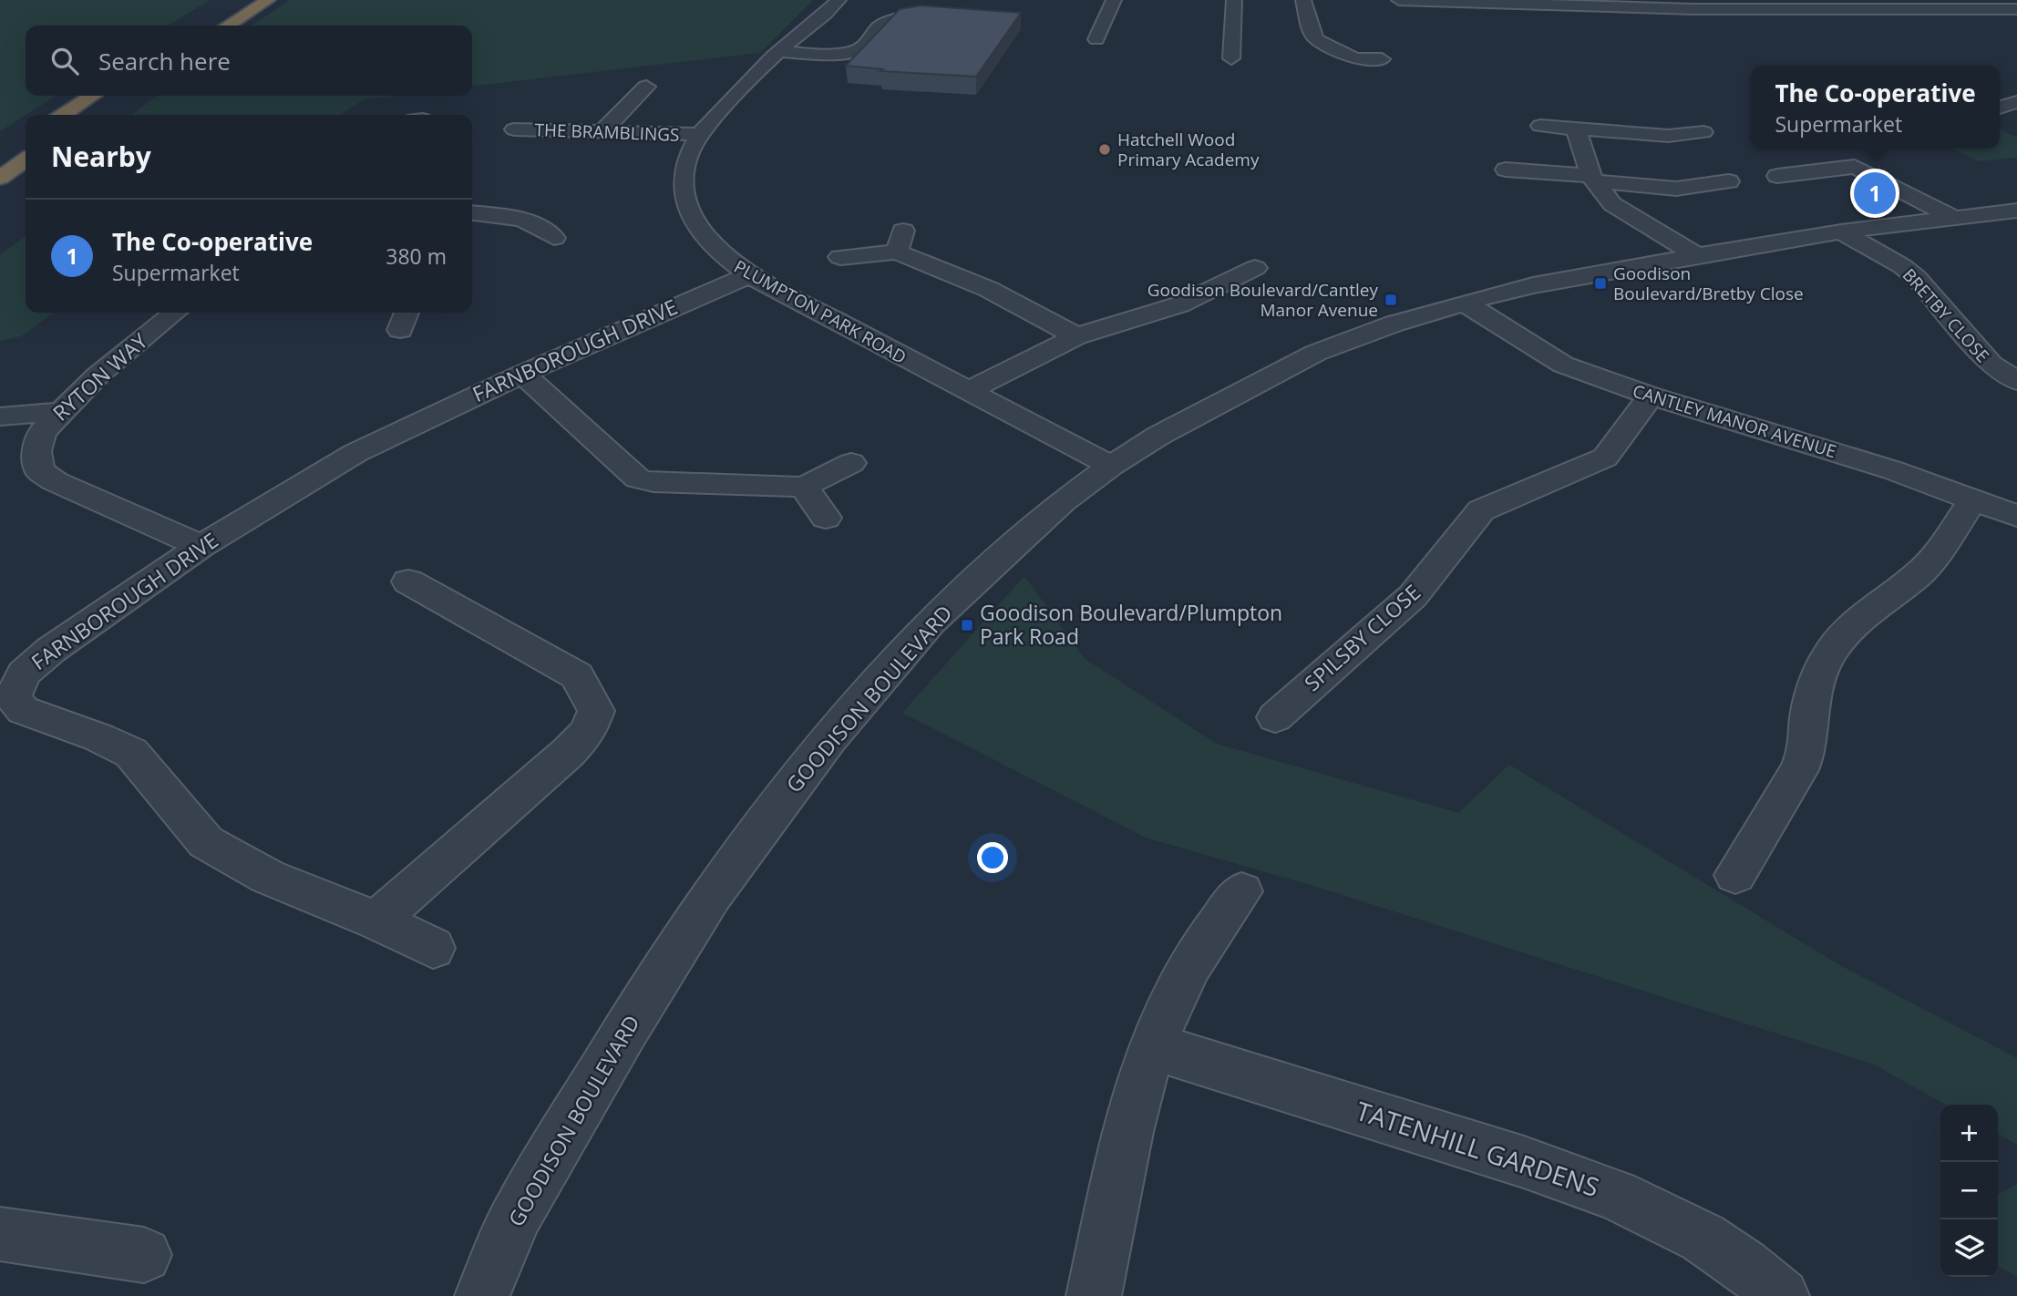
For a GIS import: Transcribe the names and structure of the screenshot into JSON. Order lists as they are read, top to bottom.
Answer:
{
  "streets": {
    "street": [
      "THE BRAMBLINGS",
      "PLUMPTON PARK ROAD",
      "BRETBY CLOSE",
      "FARNBOROUGH DRIVE",
      "RYTON WAY",
      "CANTLEY MANOR AVENUE",
      "SPILSBY CLOSE",
      "GOODISON BOULEVARD",
      "TATENHILL GARDENS"
    ]
  },
  "crossings": [
    ["THE BRAMBLINGS", "PLUMPTON PARK ROAD"],
    ["PLUMPTON PARK ROAD", "FARNBOROUGH DRIVE"],
    ["PLUMPTON PARK ROAD", "GOODISON BOULEVARD"],
    ["BRETBY CLOSE", "GOODISON BOULEVARD"],
    ["FARNBOROUGH DRIVE", "RYTON WAY"],
    ["CANTLEY MANOR AVENUE", "SPILSBY CLOSE"],
    ["CANTLEY MANOR AVENUE", "GOODISON BOULEVARD"]
  ],
  "places": {
    "other": ["Hatchell Wood Primary Academy"],
    "transit": ["Goodison Boulevard/Bretby Close", "Goodison Boulevard/Cantley Manor Avenue", "Goodison Boulevard/Plumpton Park Road"]
  },
  "page": {
    "search": "Search here",
    "popup": ["The Co-operative", "Supermarket"],
    "heading": "Nearby",
    "pins": "1",
    "list": [
      {
        "mark": "1",
        "name": "The Co-operative",
        "note": "Supermarket",
        "value": "380 m"
      }
    ],
    "map_buttons": ["+", "−"]
  }
}
